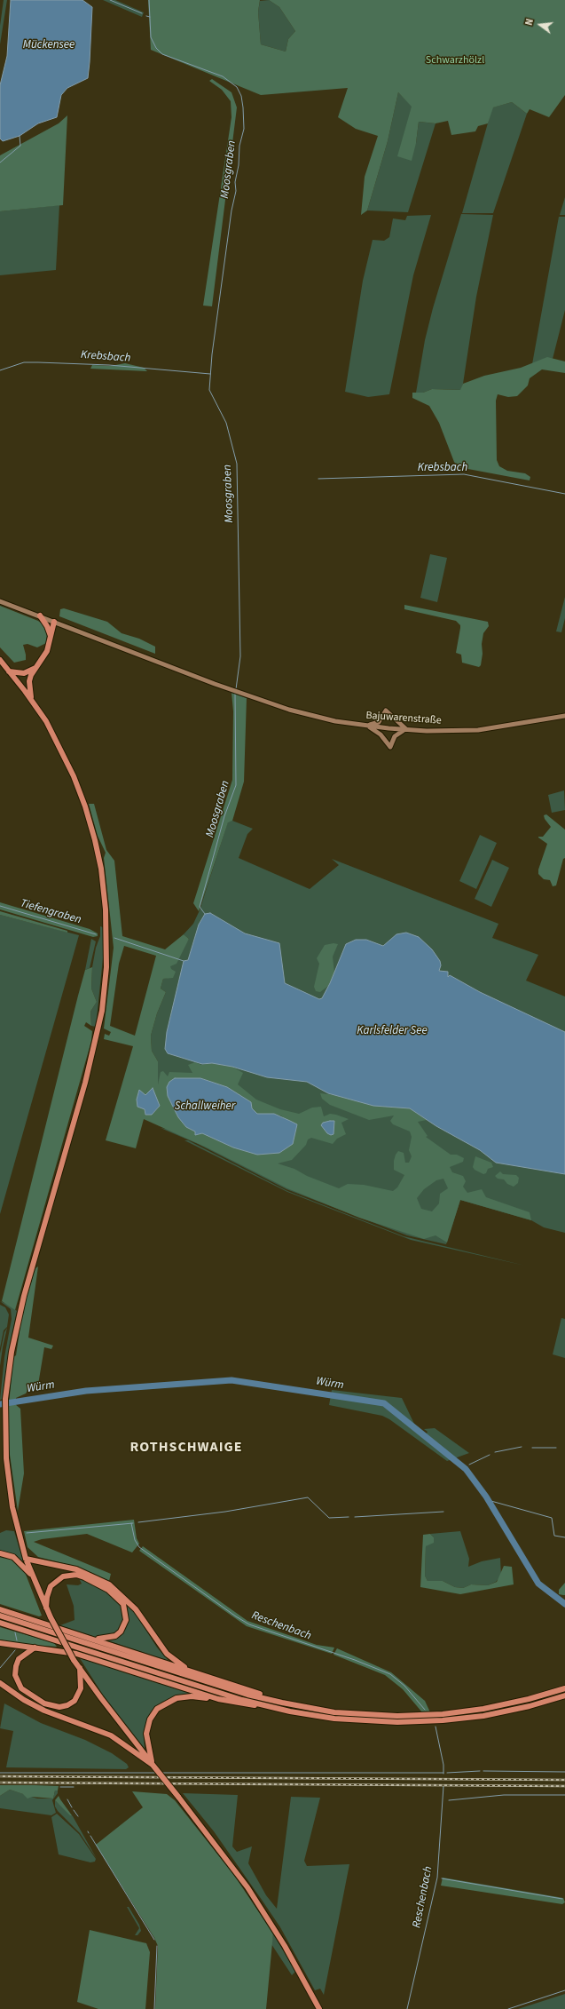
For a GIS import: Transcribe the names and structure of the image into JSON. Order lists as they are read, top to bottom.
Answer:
{
  "streets": {
    "main road": ["Bajuwarenstraße"]
  },
  "districts": ["ROTHSCHWAIGE"],
  "water": [
    "Mückensee",
    "Moosgraben",
    "Krebsbach",
    "Tiefengraben",
    "Karlsfelder See",
    "Schallweiher",
    "Würm",
    "Reschenbach"
  ],
  "parks": ["Schwarzhölzl"],
  "north": "left"
}
